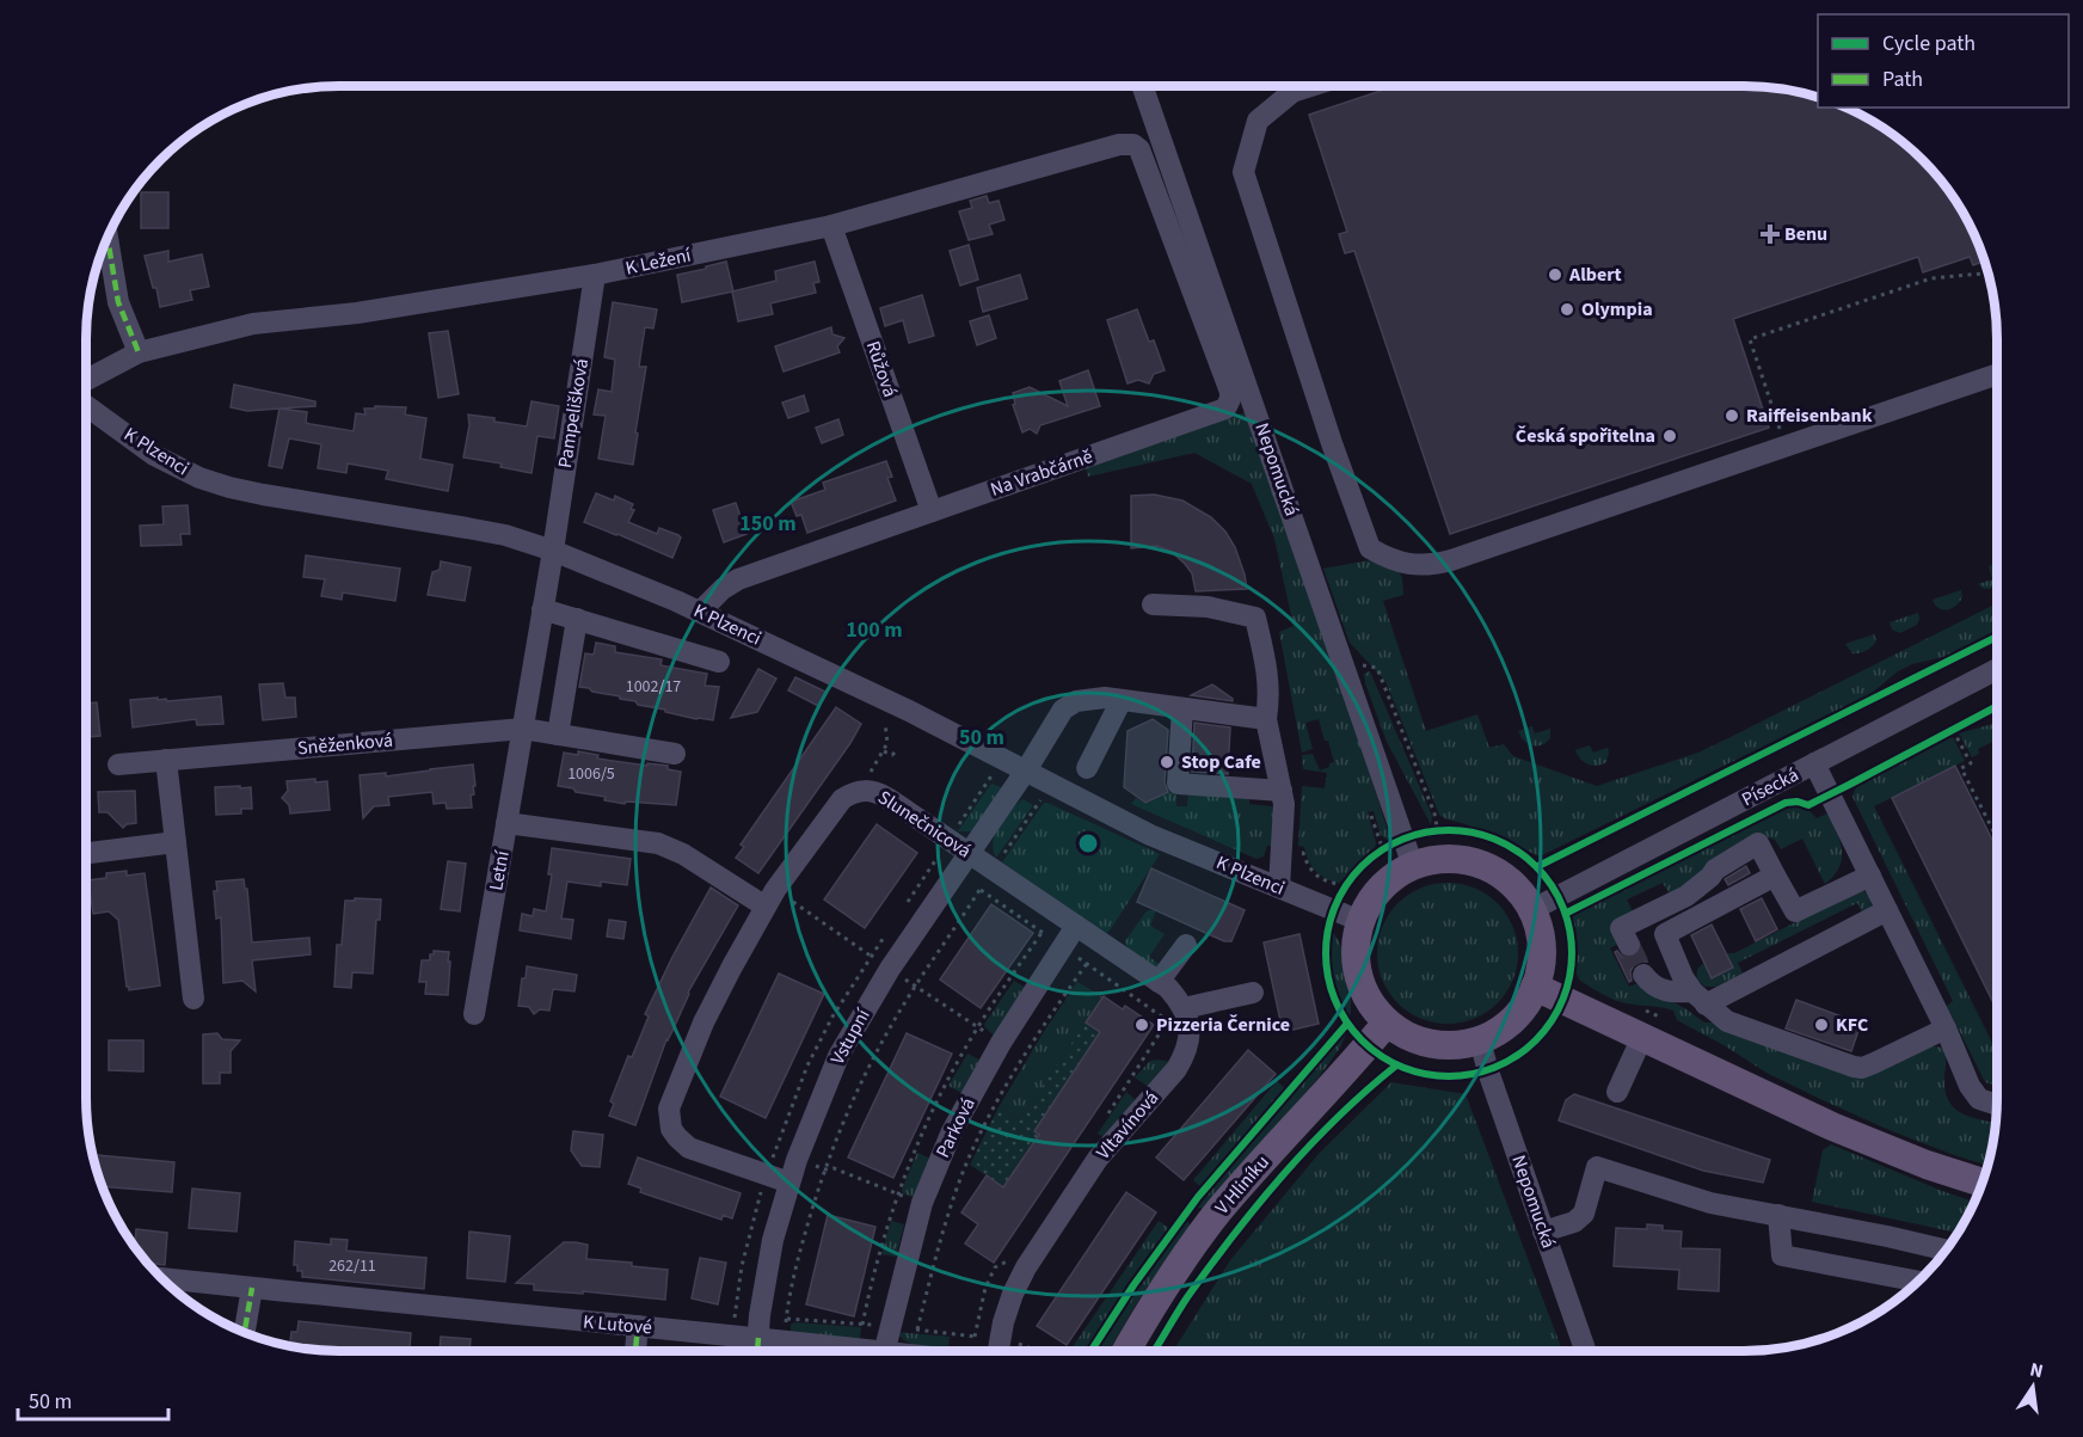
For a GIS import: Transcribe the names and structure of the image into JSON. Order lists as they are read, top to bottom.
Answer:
{
  "streets": {
    "main road": ["V Hliníku"],
    "street": [
      "K Ležení",
      "Růžová",
      "Pampelišková",
      "K Plzenci",
      "Nepomucká",
      "Na Vrabčárně",
      "Sněženková",
      "Písecká",
      "Slunečnicová",
      "Letní",
      "Vstupní",
      "Vltavínová",
      "Parková",
      "K Lutové"
    ]
  },
  "crossings": [
    ["K Ležení", "Růžová"],
    ["K Ležení", "Pampelišková"],
    ["K Ležení", "Nepomucká"],
    ["K Ležení", "Na Vrabčárně"],
    ["Růžová", "Na Vrabčárně"],
    ["Pampelišková", "K Plzenci"],
    ["Pampelišková", "Letní"],
    ["K Plzenci", "Nepomucká"],
    ["K Plzenci", "Na Vrabčárně"],
    ["K Plzenci", "Písecká"],
    ["K Plzenci", "Letní"],
    ["K Plzenci", "Vstupní"],
    ["K Plzenci", "V Hliníku"],
    ["Nepomucká", "Na Vrabčárně"],
    ["Nepomucká", "Písecká"],
    ["Nepomucká", "V Hliníku"],
    ["Sněženková", "Letní"],
    ["Písecká", "V Hliníku"],
    ["Slunečnicová", "Vstupní"],
    ["Slunečnicová", "Parková"],
    ["Vstupní", "K Lutové"]
  ],
  "places": {
    "health": ["Benu"],
    "other": [
      "Albert",
      "Olympia",
      "Raiffeisenbank",
      "Česká spořitelna",
      "Stop Cafe",
      "Pizzeria Černice",
      "KFC"
    ]
  },
  "house_numbers": ["1002/17", "1006/5", "262/11"],
  "legend": ["Cycle path", "Path"],
  "scale_bar": "50 m",
  "north": "top",
  "rings": ["150 m", "100 m", "50 m"]
}
